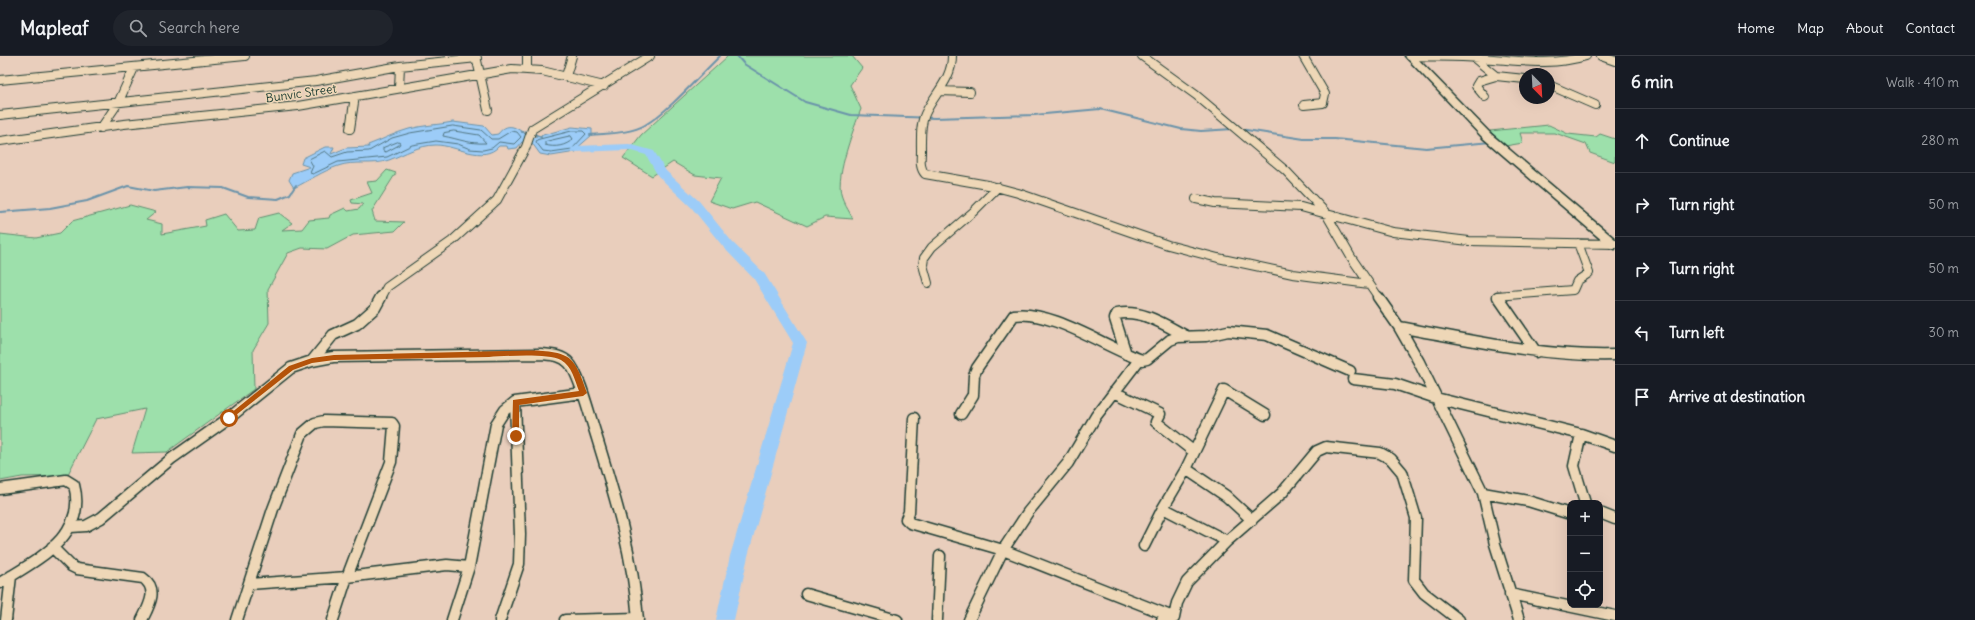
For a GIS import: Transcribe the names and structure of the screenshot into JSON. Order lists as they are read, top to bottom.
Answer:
{
  "streets": {
    "street": ["Bunvic Street"]
  },
  "north": "bottom right",
  "page": {
    "header": "Mapleaf",
    "search": "Search here",
    "nav": [
      "Home",
      "Map",
      "About",
      "Contact"
    ],
    "heading": ["6 min", "Walk · 410 m"],
    "list": [
      ["Continue", "280 m"],
      ["Turn right", "50 m"],
      ["Turn right", "50 m"],
      ["Turn left", "30 m"],
      "Arrive at destination"
    ],
    "map_buttons": ["+", "−"]
  }
}
